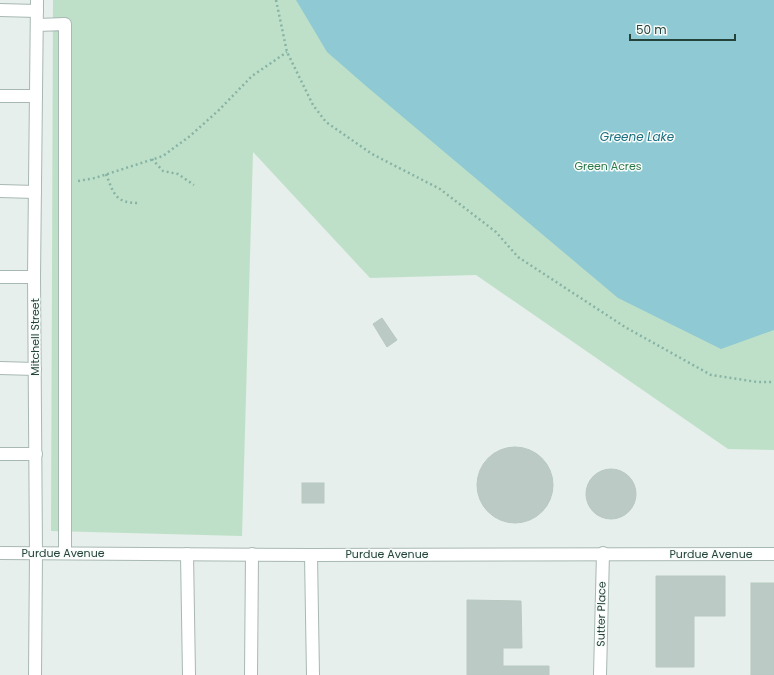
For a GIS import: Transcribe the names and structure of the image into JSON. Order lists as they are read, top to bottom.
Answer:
{
  "streets": {
    "street": ["Mitchell Street", "Purdue Avenue", "Sutter Place"]
  },
  "crossings": [
    ["Mitchell Street", "Purdue Avenue"],
    ["Purdue Avenue", "Sutter Place"]
  ],
  "water": ["Greene Lake"],
  "parks": ["Green Acres"],
  "scale_bar": "50 m"
}
